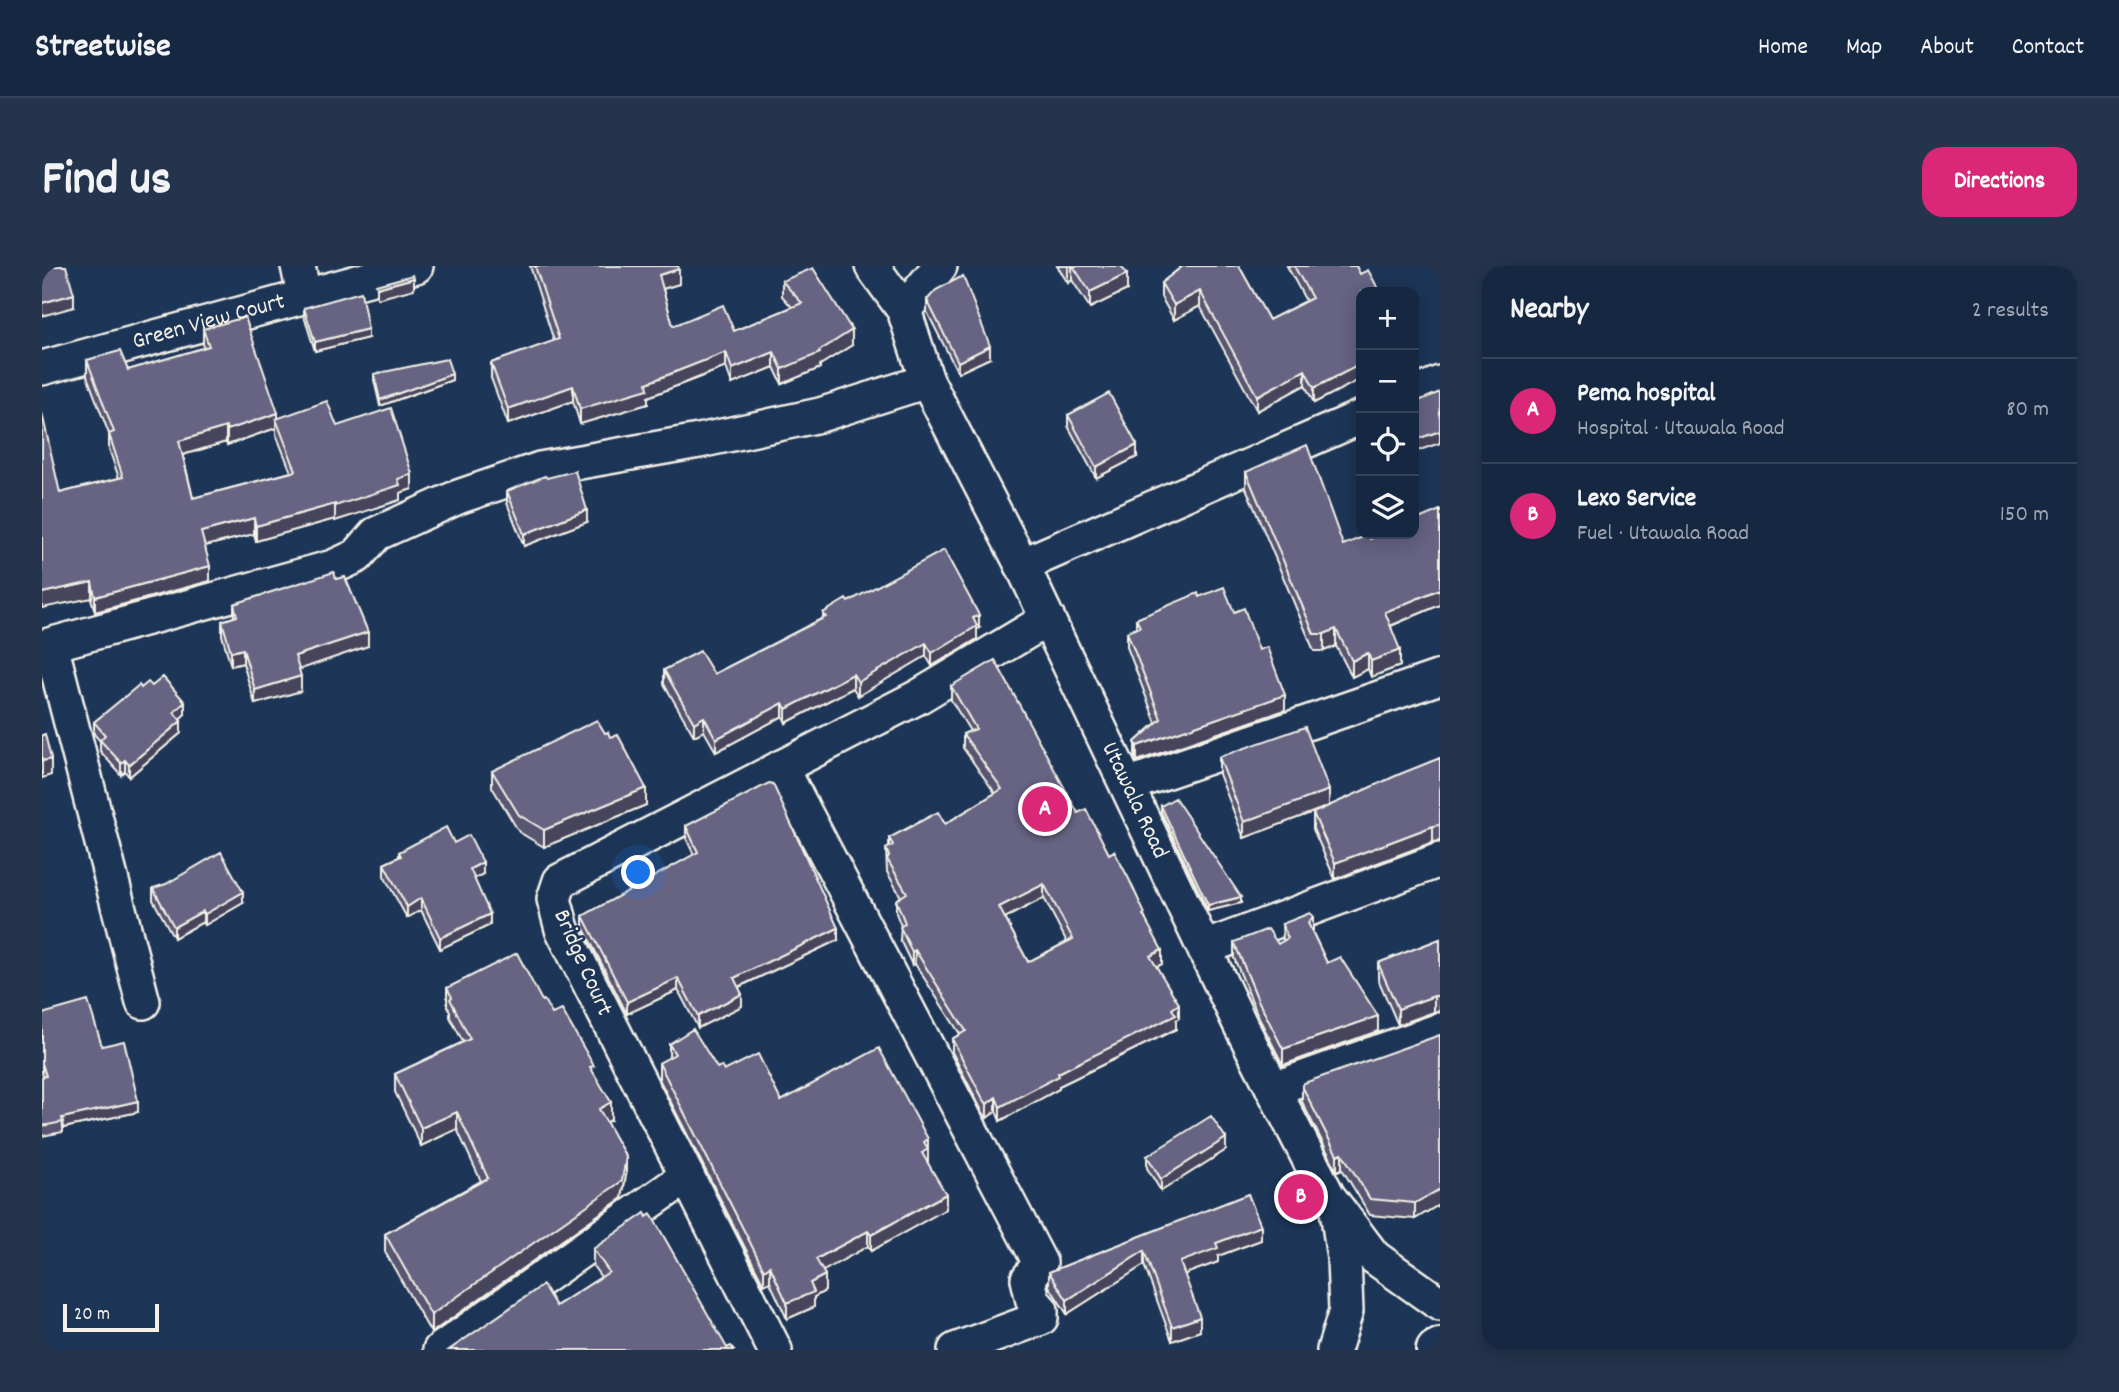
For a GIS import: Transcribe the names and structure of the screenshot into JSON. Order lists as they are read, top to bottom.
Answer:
{
  "streets": {
    "street": ["Green View Court", "Utawala Road", "Bridge Court"]
  },
  "crossings": [
    ["Utawala Road", "Bridge Court"]
  ],
  "scale_bar": "20 m",
  "page": {
    "header": "Streetwise",
    "nav": [
      "Home",
      "Map",
      "About",
      "Contact"
    ],
    "title": "Find us",
    "buttons": "Directions",
    "heading": ["Nearby", "2 results"],
    "map_buttons": ["+", "−"],
    "list": [
      {
        "mark": "A",
        "name": "Pema hospital",
        "note": "Hospital · Utawala Road",
        "value": "80 m"
      },
      {
        "mark": "B",
        "name": "Lexo Service",
        "note": "Fuel · Utawala Road",
        "value": "150 m"
      }
    ],
    "pins": ["A", "B"],
    "scale": "20 m"
  }
}
